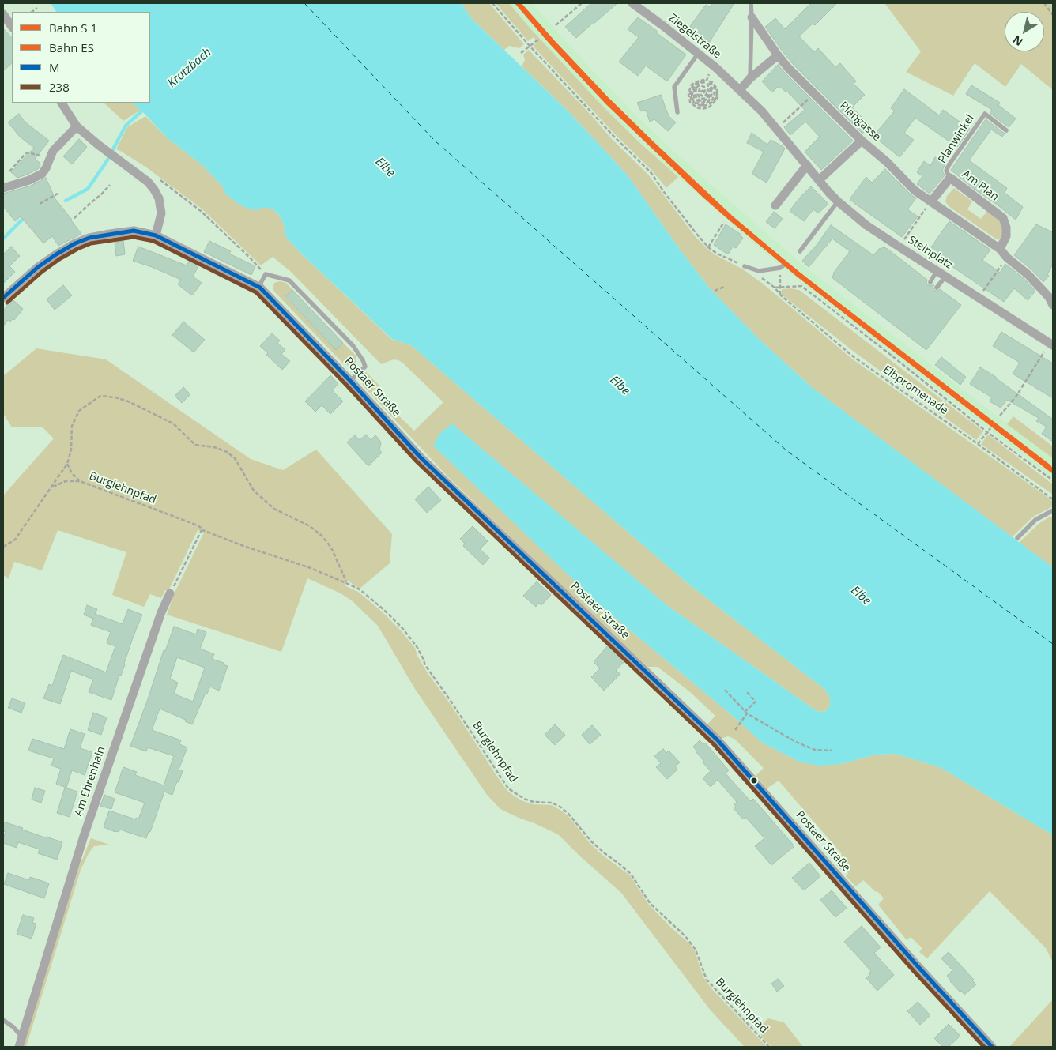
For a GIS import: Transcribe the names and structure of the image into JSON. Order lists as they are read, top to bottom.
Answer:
{
  "streets": {
    "street": [
      "Ziegelstraße",
      "Plangasse",
      "Am Plan",
      "Steinplatz",
      "Postaer Straße",
      "Am Ehrenhain"
    ],
    "lane": ["Planwinkel"],
    "path": ["Elbpromenade", "Burglehnpfad"]
  },
  "crossings": [
    ["Ziegelstraße", "Steinplatz"],
    ["Plangasse", "Am Plan"],
    ["Planwinkel", "Am Plan"]
  ],
  "water": ["Kratzbach", "Elbe"],
  "lines": ["rail line ES", "transit line M", "transit line 238"],
  "legend": [
    "Bahn S 1",
    "Bahn ES",
    "M",
    "238"
  ],
  "north": "bottom left"
}
